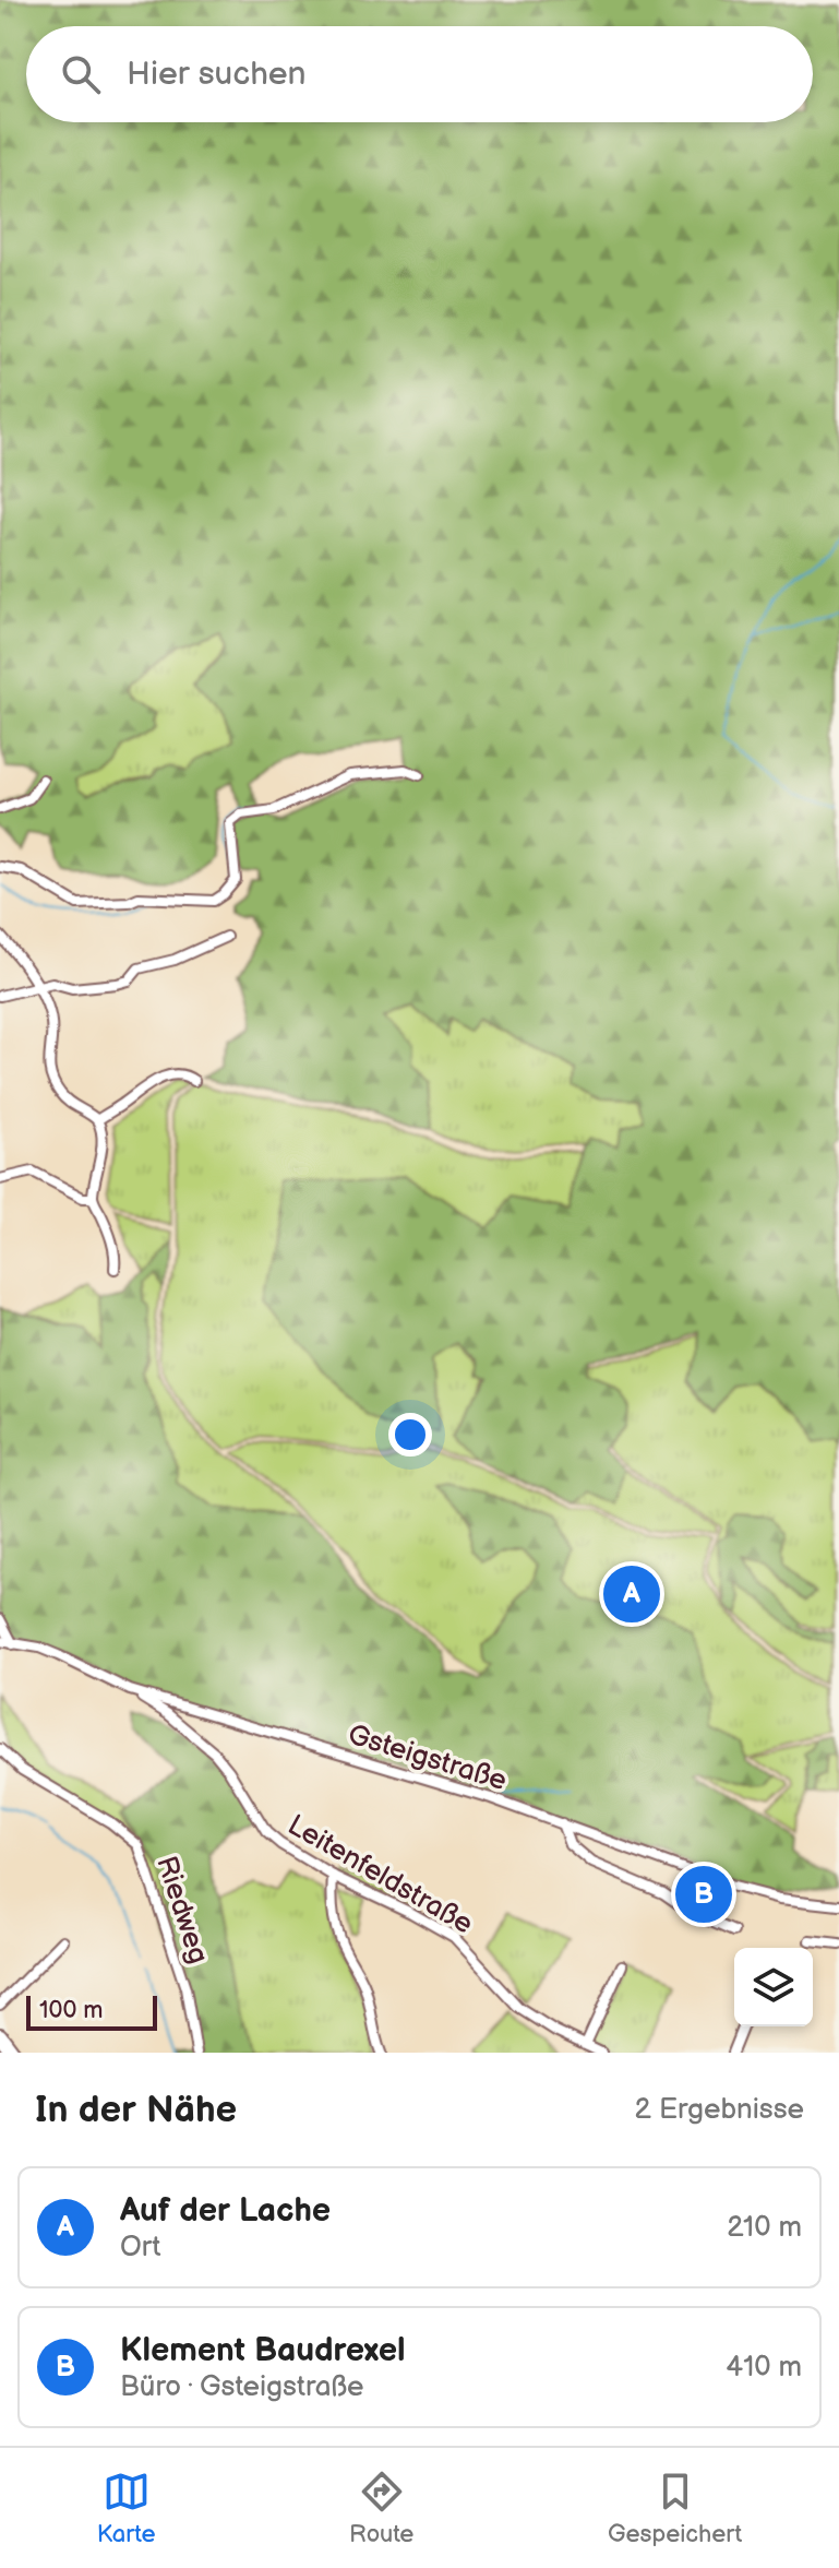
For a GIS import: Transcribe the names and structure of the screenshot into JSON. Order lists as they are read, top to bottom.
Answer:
{
  "streets": {
    "street": ["Gsteigstraße", "Leitenfeldstraße", "Riedweg"]
  },
  "crossings": [
    ["Gsteigstraße", "Leitenfeldstraße"]
  ],
  "scale_bar": "100 m",
  "page": {
    "search": "Hier suchen",
    "pins": ["A", "B"],
    "scale": "100 m",
    "heading": ["In der Nähe", "2 Ergebnisse"],
    "list": [
      {
        "mark": "A",
        "name": "Auf der Lache",
        "note": "Ort",
        "value": "210 m"
      },
      {
        "mark": "B",
        "name": "Klement Baudrexel",
        "note": "Büro · Gsteigstraße",
        "value": "410 m"
      }
    ],
    "nav": ["Karte", "Route", "Gespeichert"]
  }
}
